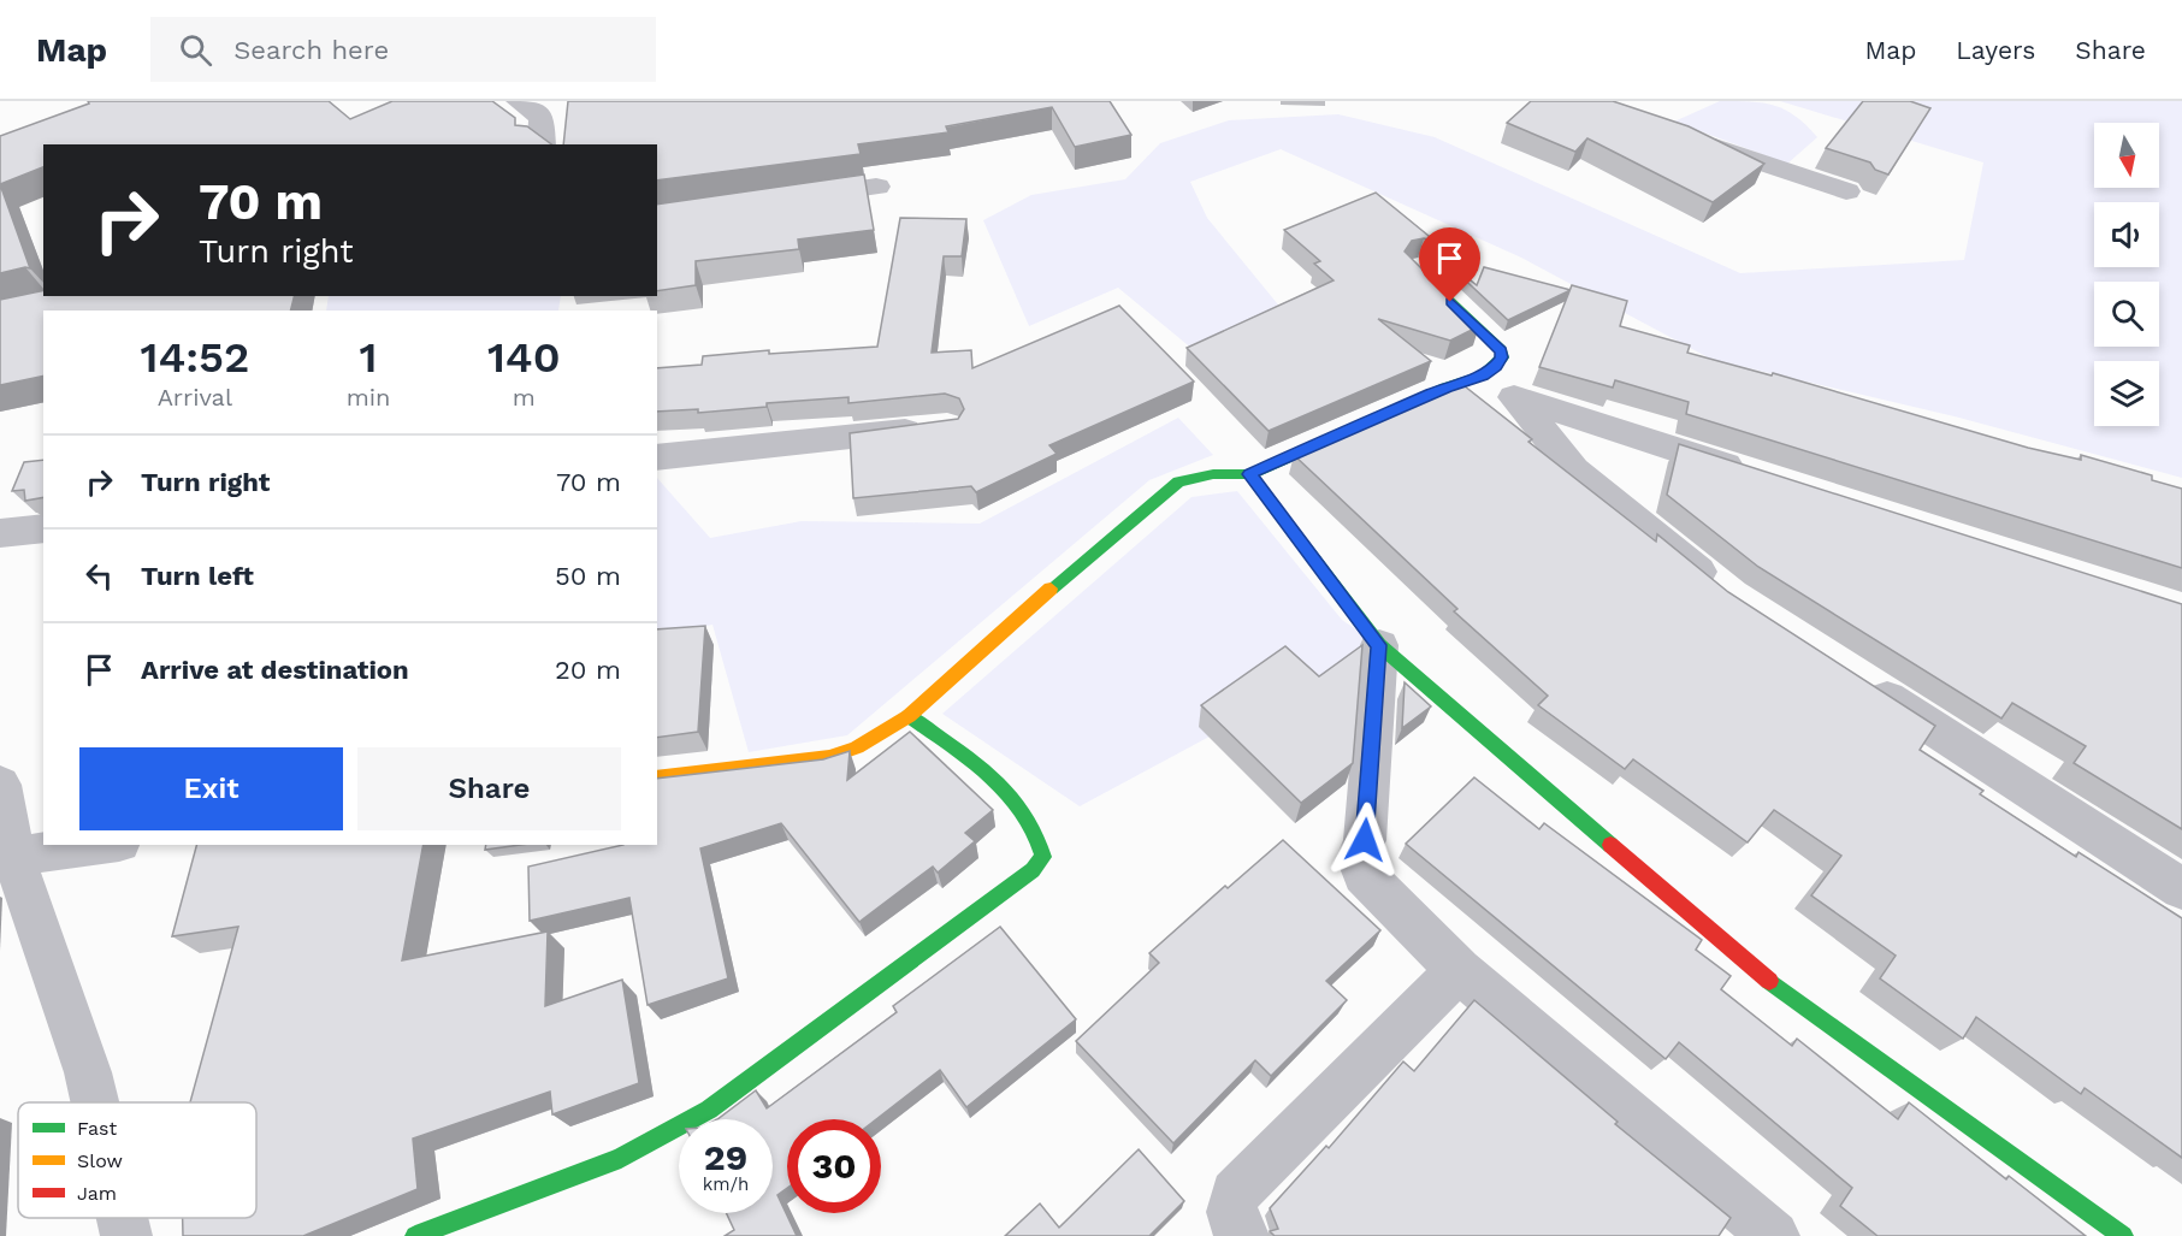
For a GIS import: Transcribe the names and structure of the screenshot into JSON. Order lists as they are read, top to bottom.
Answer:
{
  "legend": ["Fast", "Slow", "Jam"],
  "north": "bottom",
  "page": {
    "header": "Map",
    "search": "Search here",
    "nav": ["Map", "Layers", "Share"],
    "turn": ["70 m", "Turn right"],
    "eta": [
      "14:52",
      "Arrival",
      "1",
      "min",
      "140",
      "m"
    ],
    "list": [
      {
        "name": "Turn right",
        "value": "70 m"
      },
      {
        "name": "Turn left",
        "value": "50 m"
      },
      {
        "name": "Arrive at destination",
        "value": "20 m"
      }
    ],
    "buttons": ["Exit", "Share"],
    "speed": "29 km/h",
    "limit": "30"
  }
}
